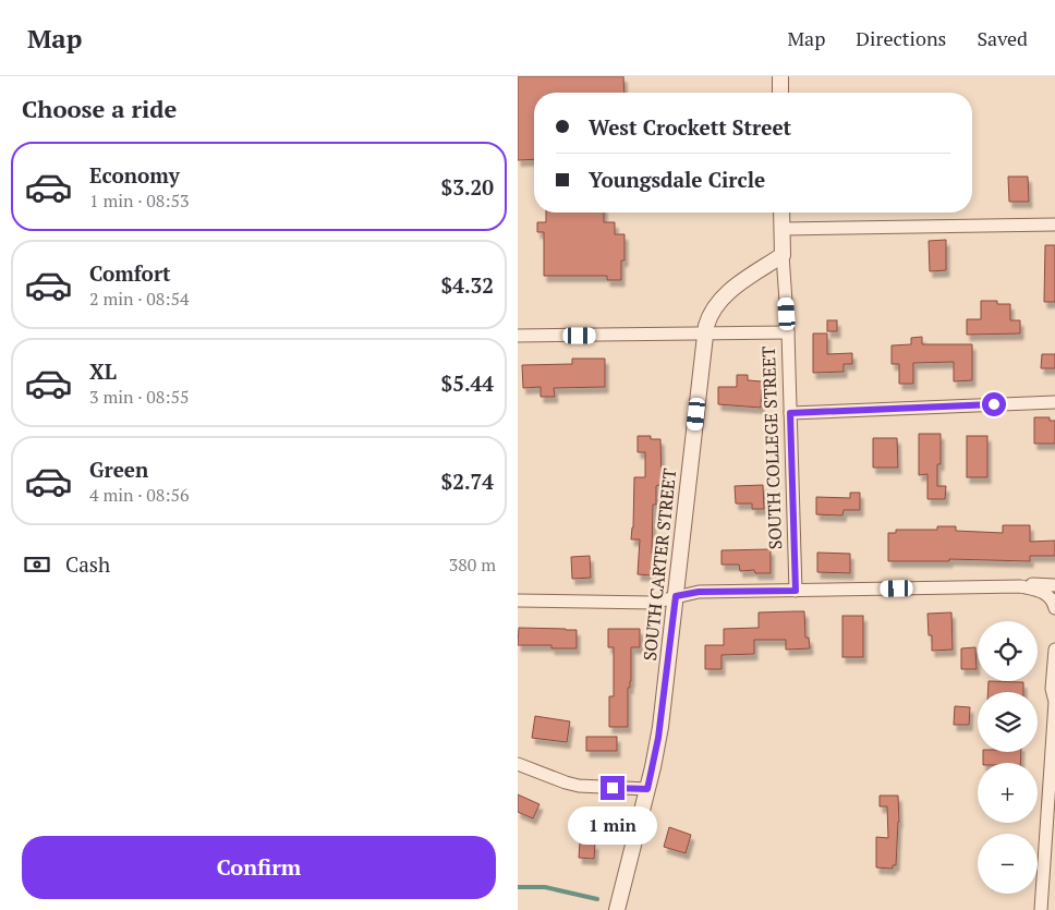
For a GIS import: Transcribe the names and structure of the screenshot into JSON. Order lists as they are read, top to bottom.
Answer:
{
  "streets": {
    "street": ["SOUTH COLLEGE STREET", "SOUTH CARTER STREET"]
  },
  "crossings": [
    ["SOUTH COLLEGE STREET", "SOUTH CARTER STREET"]
  ],
  "page": {
    "header": "Map",
    "nav": ["Map", "Directions", "Saved"],
    "heading": "Choose a ride",
    "banner": ["West Crockett Street", "Youngsdale Circle"],
    "list": [
      {
        "name": "Economy",
        "note": "1 min · 08:53",
        "value": "$3.20"
      },
      {
        "name": "Comfort",
        "note": "2 min · 08:54",
        "value": "$4.32"
      },
      {
        "name": "XL",
        "note": "3 min · 08:55",
        "value": "$5.44"
      },
      {
        "name": "Green",
        "note": "4 min · 08:56",
        "value": "$2.74"
      }
    ],
    "pay": ["Cash", "380 m"],
    "map_buttons": ["+", "−"],
    "bubble": "1 min",
    "buttons": "Confirm"
  }
}
